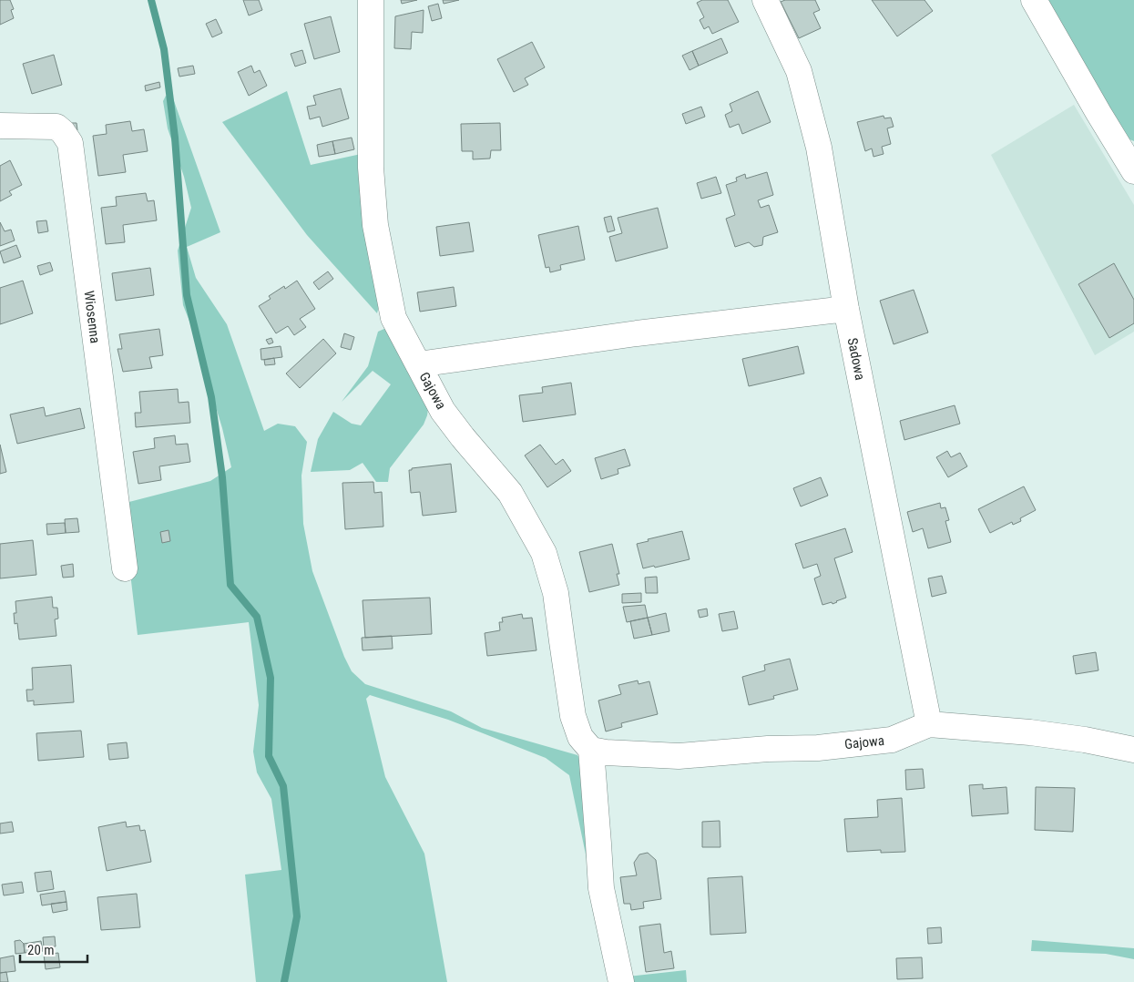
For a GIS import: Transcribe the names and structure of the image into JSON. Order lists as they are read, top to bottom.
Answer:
{
  "streets": {
    "street": ["Wiosenna", "Sadowa", "Gajowa"]
  },
  "crossings": [
    ["Sadowa", "Gajowa"]
  ],
  "scale_bar": "20 m"
}
